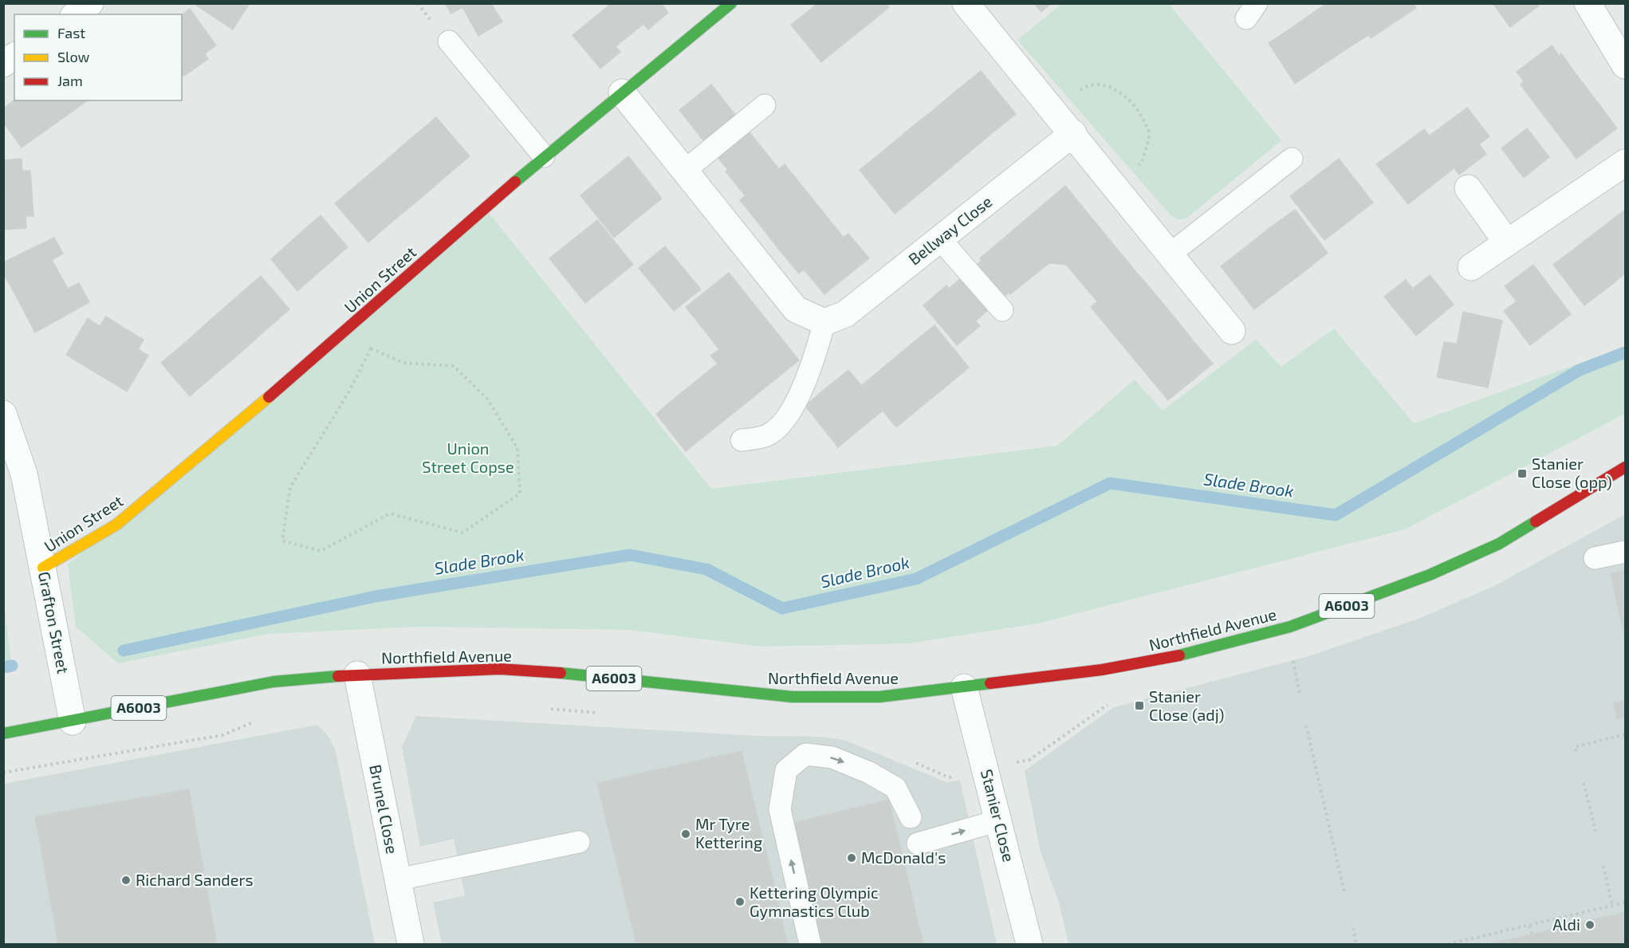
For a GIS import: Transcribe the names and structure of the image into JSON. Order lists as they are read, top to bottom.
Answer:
{
  "streets": {
    "main road": ["Union Street", "A6003", "Northfield Avenue"],
    "street": [
      "Bellway Close",
      "Grafton Street",
      "Brunel Close",
      "Stanier Close"
    ]
  },
  "crossings": [
    ["Union Street", "Grafton Street"],
    ["Grafton Street", "Northfield Avenue"],
    ["Northfield Avenue", "Brunel Close"],
    ["Northfield Avenue", "Stanier Close"]
  ],
  "water": ["Slade Brook"],
  "parks": ["Union Street Copse"],
  "places": {
    "transit": ["Stanier Close (opp)", "Stanier Close (adj)"],
    "other": [
      "Mr Tyre Kettering",
      "McDonald's",
      "Richard Sanders",
      "Kettering Olympic Gymnastics Club",
      "Aldi"
    ]
  },
  "legend": ["Fast", "Slow", "Jam"]
}
